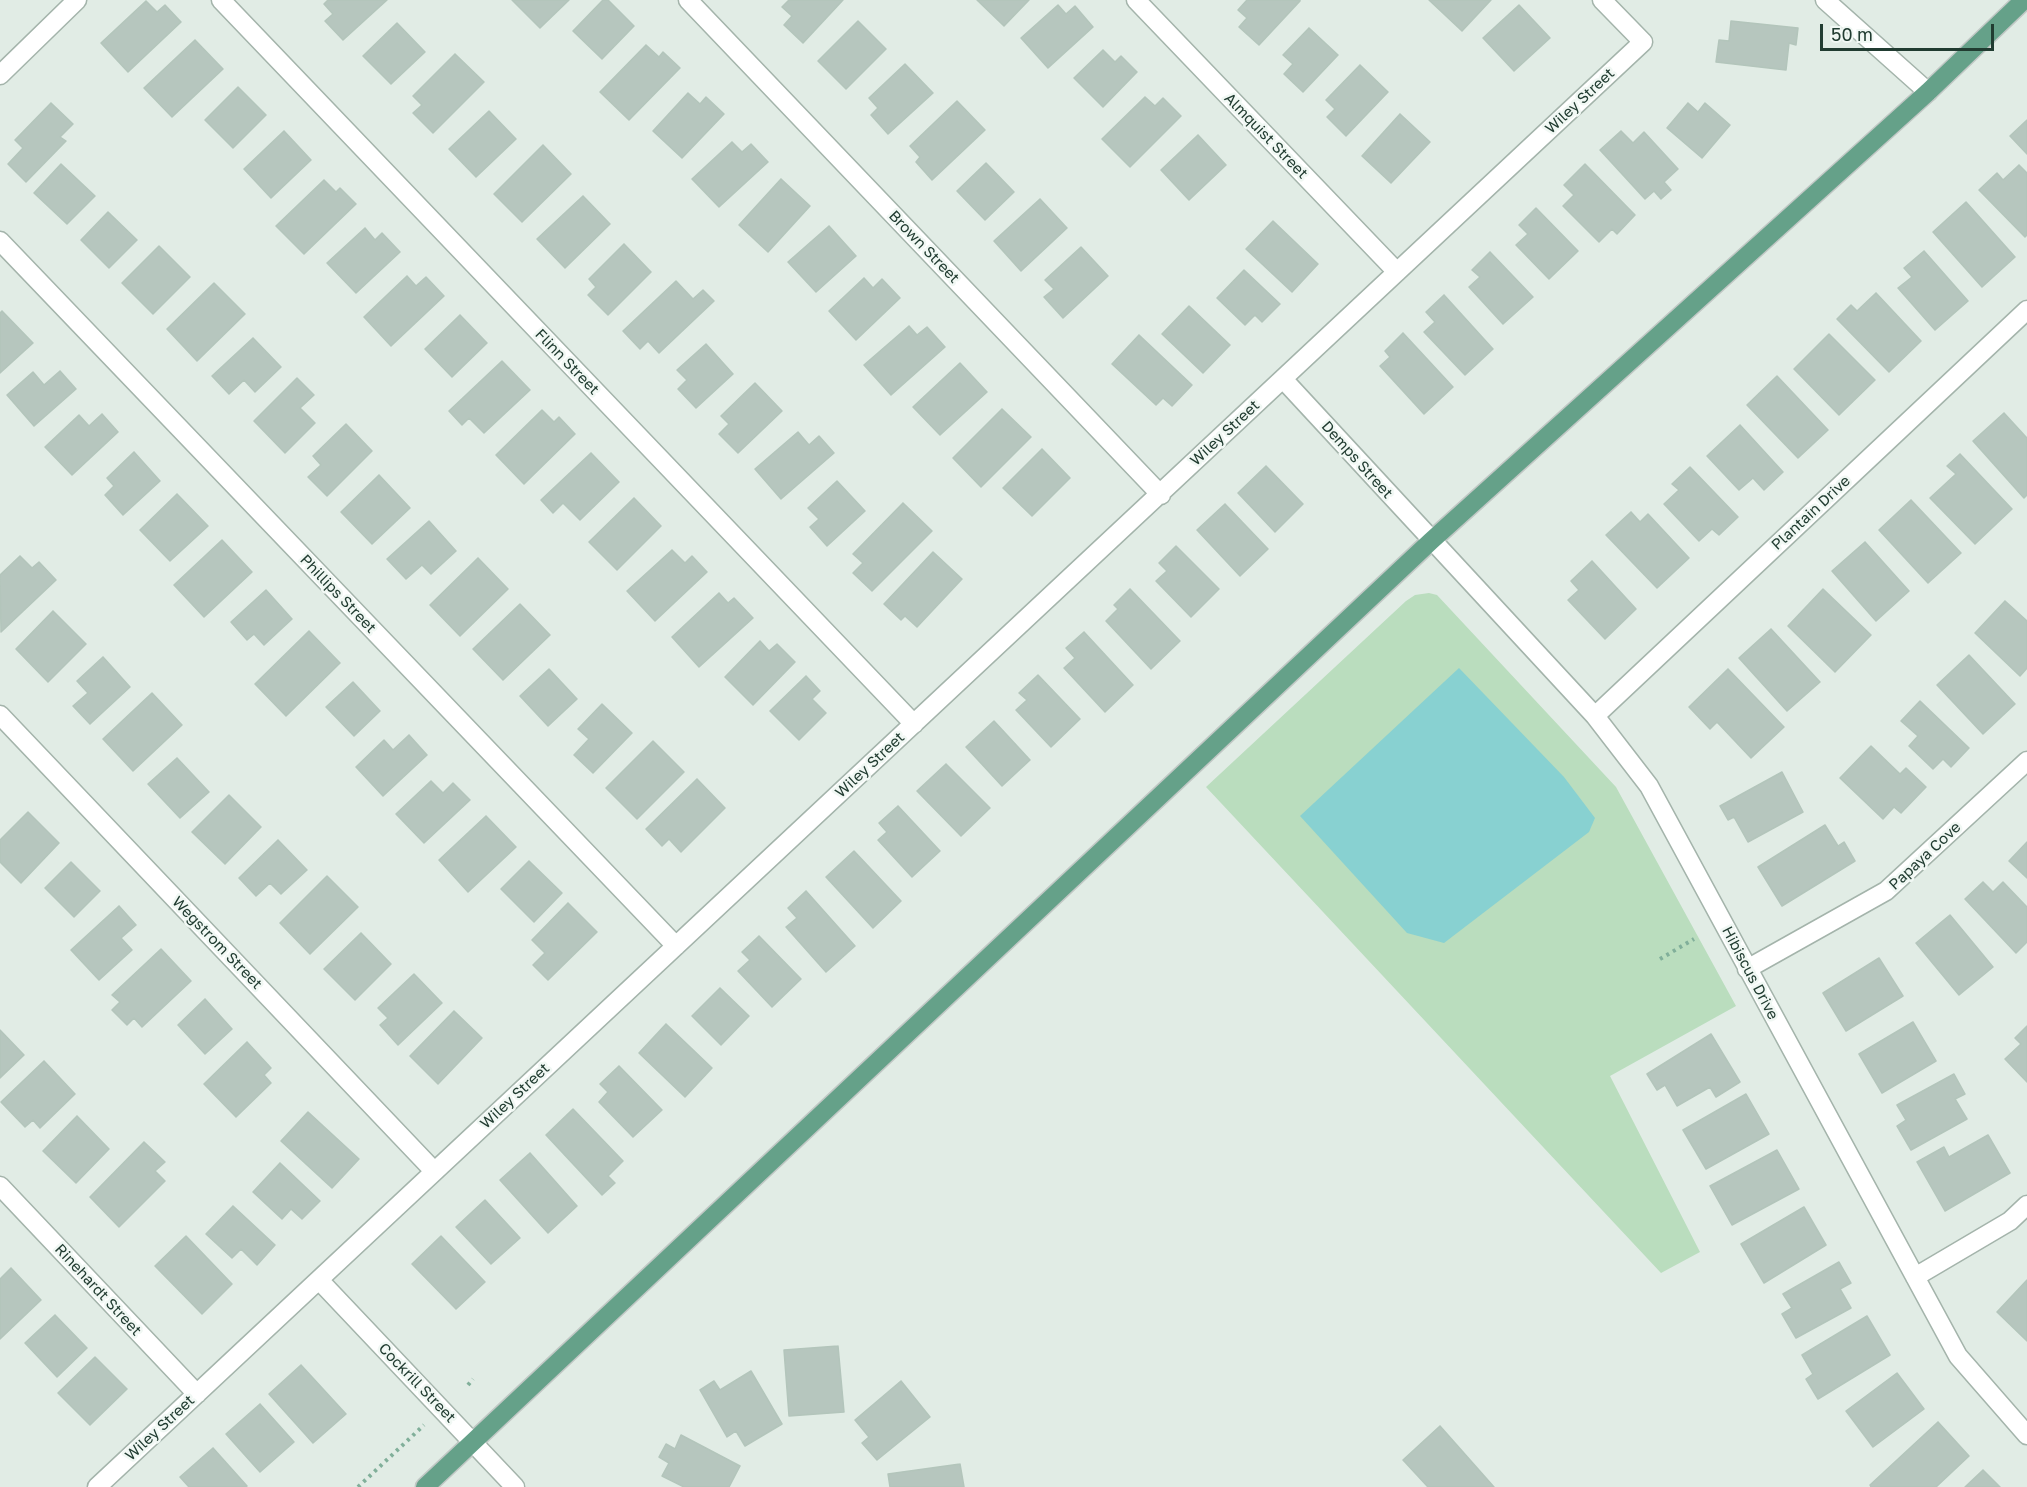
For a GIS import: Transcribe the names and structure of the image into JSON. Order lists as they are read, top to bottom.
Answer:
{
  "streets": {
    "street": [
      "Wiley Street",
      "Almquist Street",
      "Brown Street",
      "Flinn Street",
      "Demps Street",
      "Plantain Drive",
      "Phillips Street",
      "Papaya Cove",
      "Wegstrom Street",
      "Hibiscus Drive",
      "Rinehardt Street",
      "Cockrill Street"
    ]
  },
  "crossings": [
    ["Wiley Street", "Almquist Street"],
    ["Wiley Street", "Brown Street"],
    ["Wiley Street", "Flinn Street"],
    ["Wiley Street", "Demps Street"],
    ["Wiley Street", "Phillips Street"],
    ["Wiley Street", "Wegstrom Street"],
    ["Wiley Street", "Rinehardt Street"],
    ["Wiley Street", "Cockrill Street"],
    ["Demps Street", "Hibiscus Drive"],
    ["Plantain Drive", "Hibiscus Drive"],
    ["Papaya Cove", "Hibiscus Drive"]
  ],
  "scale_bar": "50 m"
}
